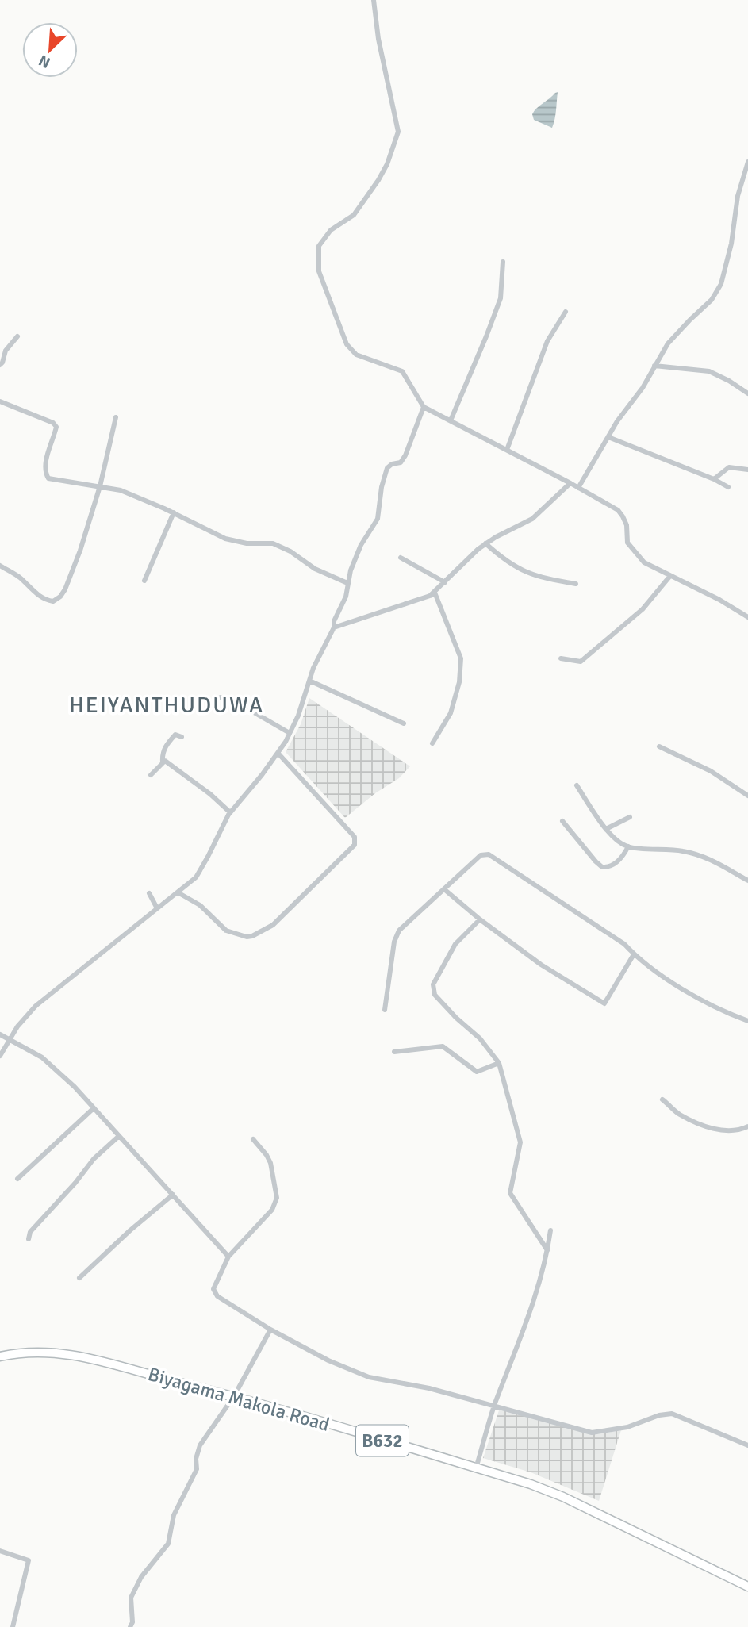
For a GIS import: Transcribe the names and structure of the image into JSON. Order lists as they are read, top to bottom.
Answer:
{
  "streets": {
    "main road": ["Biyagama Makola Road", "B632"]
  },
  "districts": ["HEIYANTHUDUWA"],
  "north": "bottom left"
}
